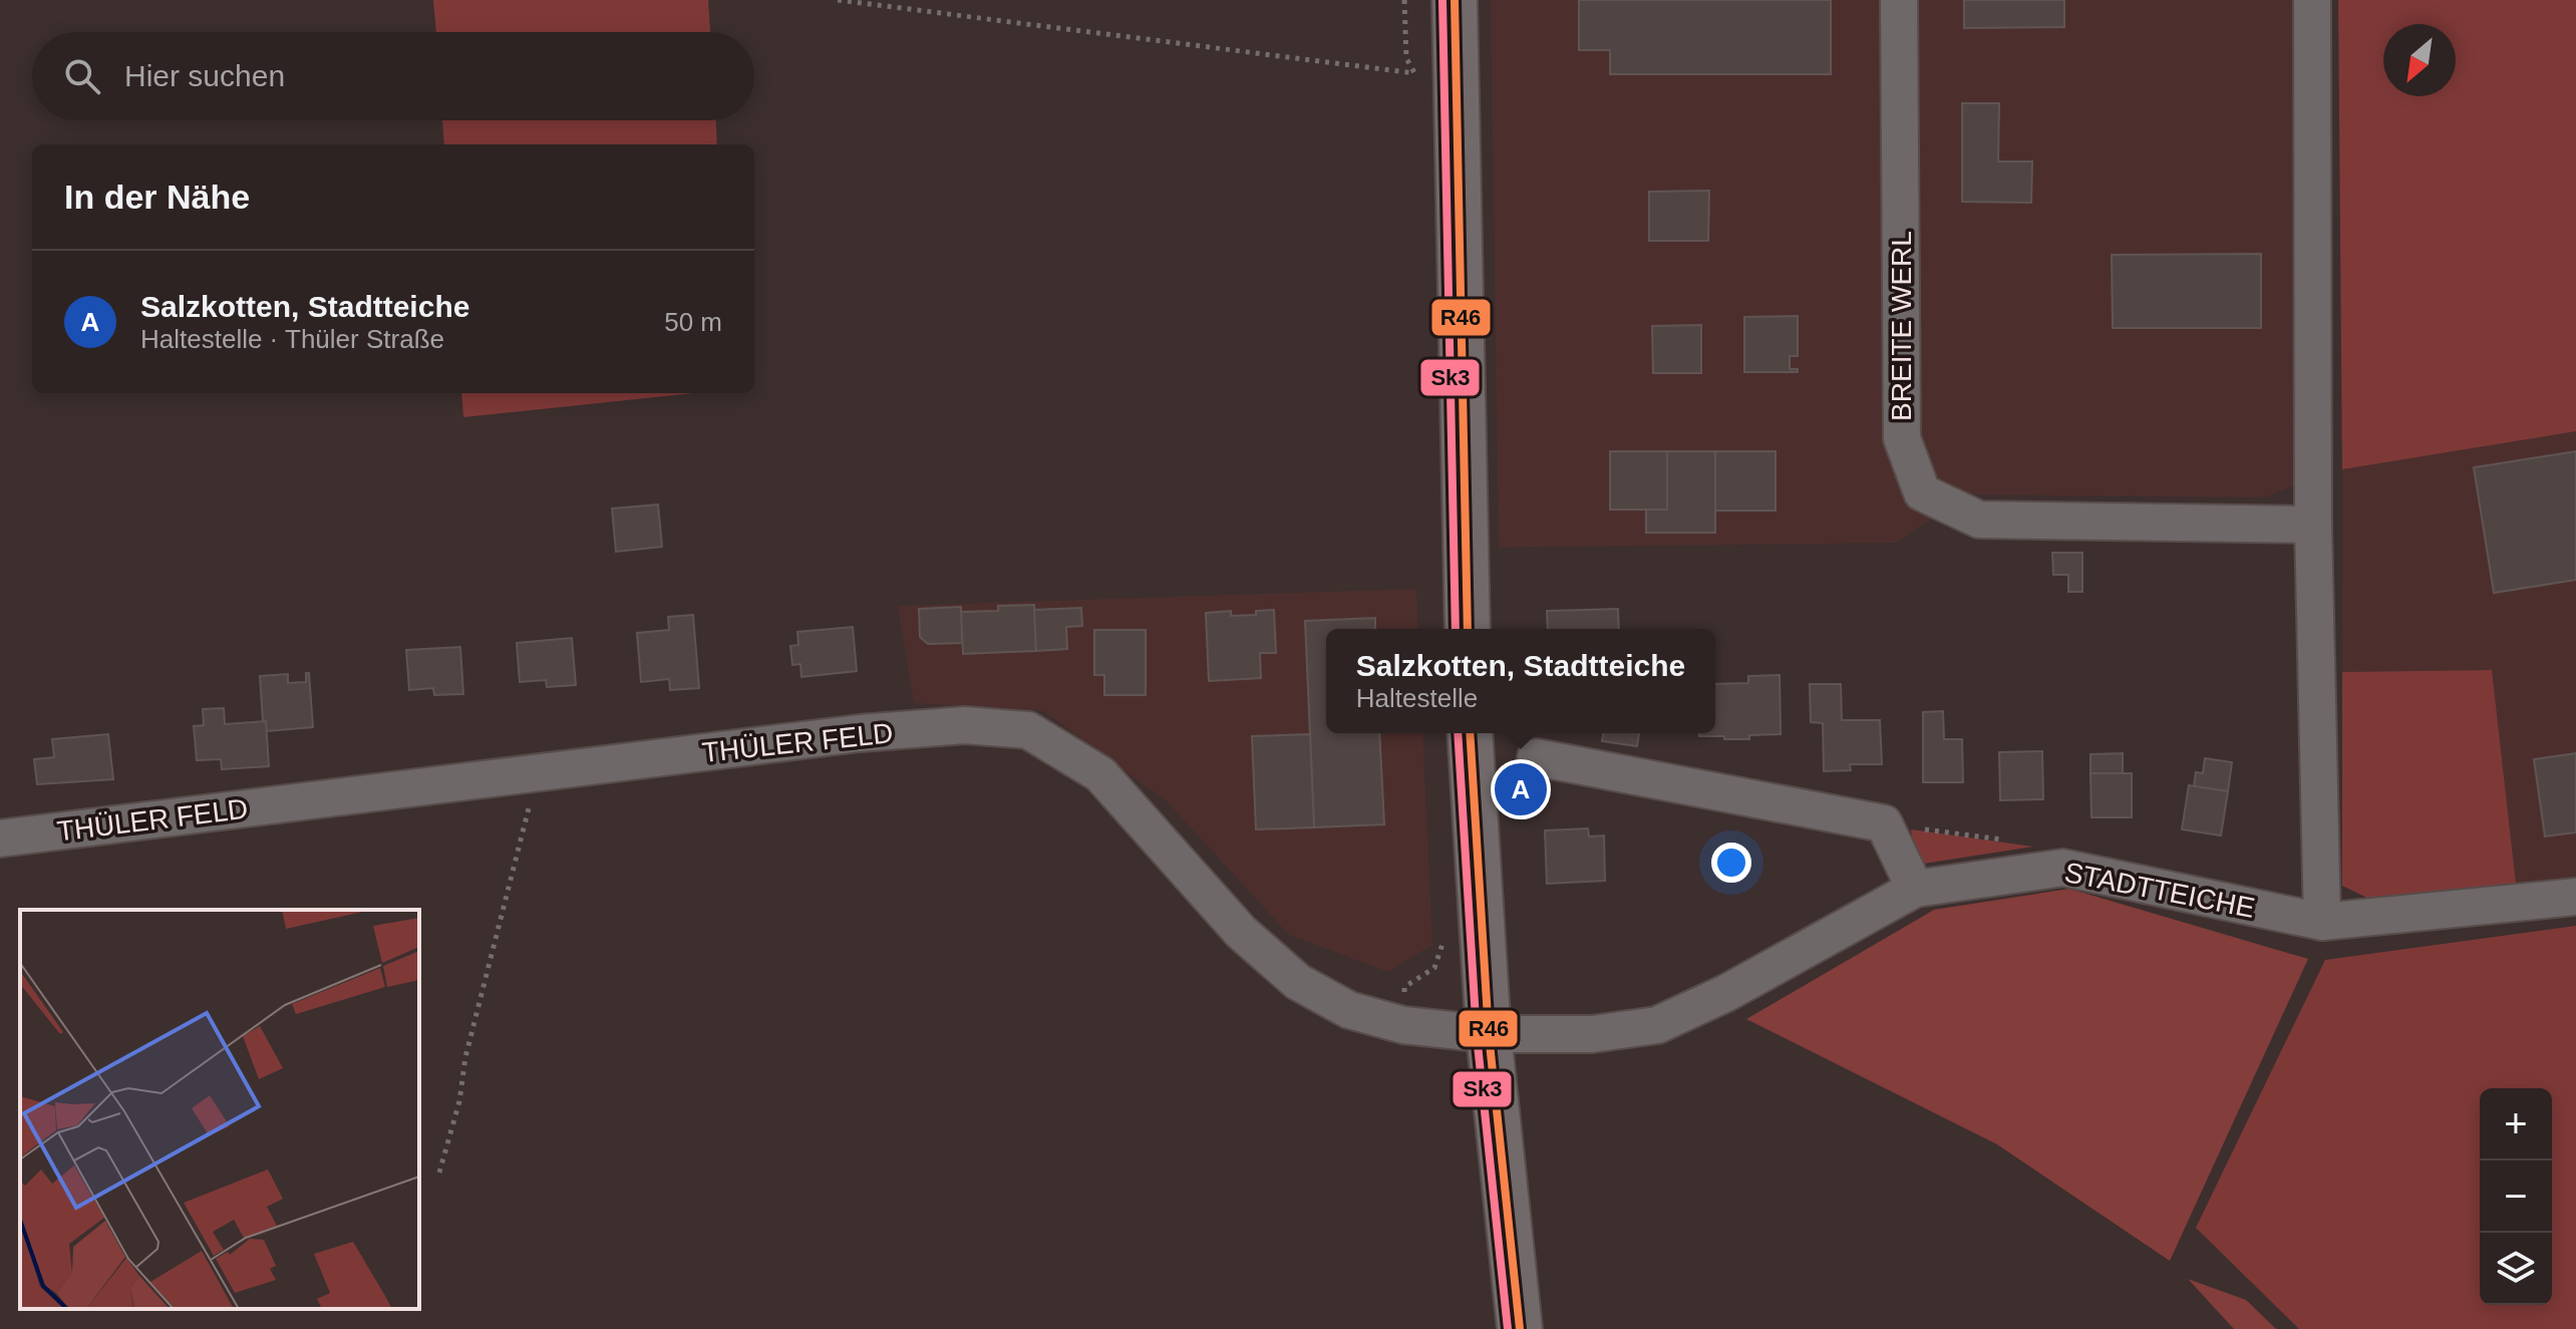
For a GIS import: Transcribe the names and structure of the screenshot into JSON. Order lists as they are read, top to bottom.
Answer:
{
  "streets": {
    "street": ["BREITE WERL", "THÜLER FELD", "STADTTEICHE"]
  },
  "crossings": [
    ["THÜLER FELD", "STADTTEICHE"]
  ],
  "lines": ["transit line R46", "transit line Sk3"],
  "north": "bottom left",
  "page": {
    "search": "Hier suchen",
    "heading": "In der Nähe",
    "list": [
      {
        "mark": "A",
        "name": "Salzkotten, Stadtteiche",
        "note": "Haltestelle · Thüler Straße",
        "value": "50 m"
      }
    ],
    "popup": ["Salzkotten, Stadtteiche", "Haltestelle"],
    "pins": "A",
    "map_buttons": ["+", "−"]
  }
}
